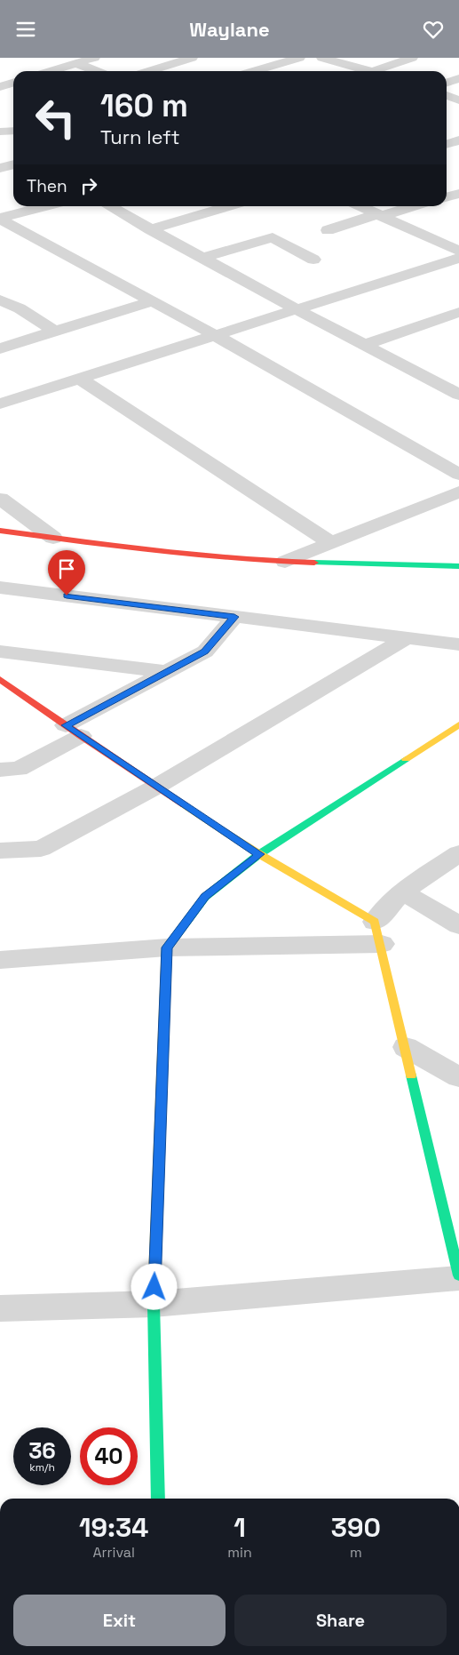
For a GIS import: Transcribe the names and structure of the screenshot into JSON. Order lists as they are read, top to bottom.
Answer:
{
  "page": {
    "header": "Waylane",
    "turn": ["160 m", "Turn left"],
    "then": "Then",
    "speed": "36 km/h",
    "limit": "40",
    "eta": [
      "19:34",
      "Arrival",
      "1",
      "min",
      "390",
      "m"
    ],
    "buttons": ["Exit", "Share"]
  }
}
